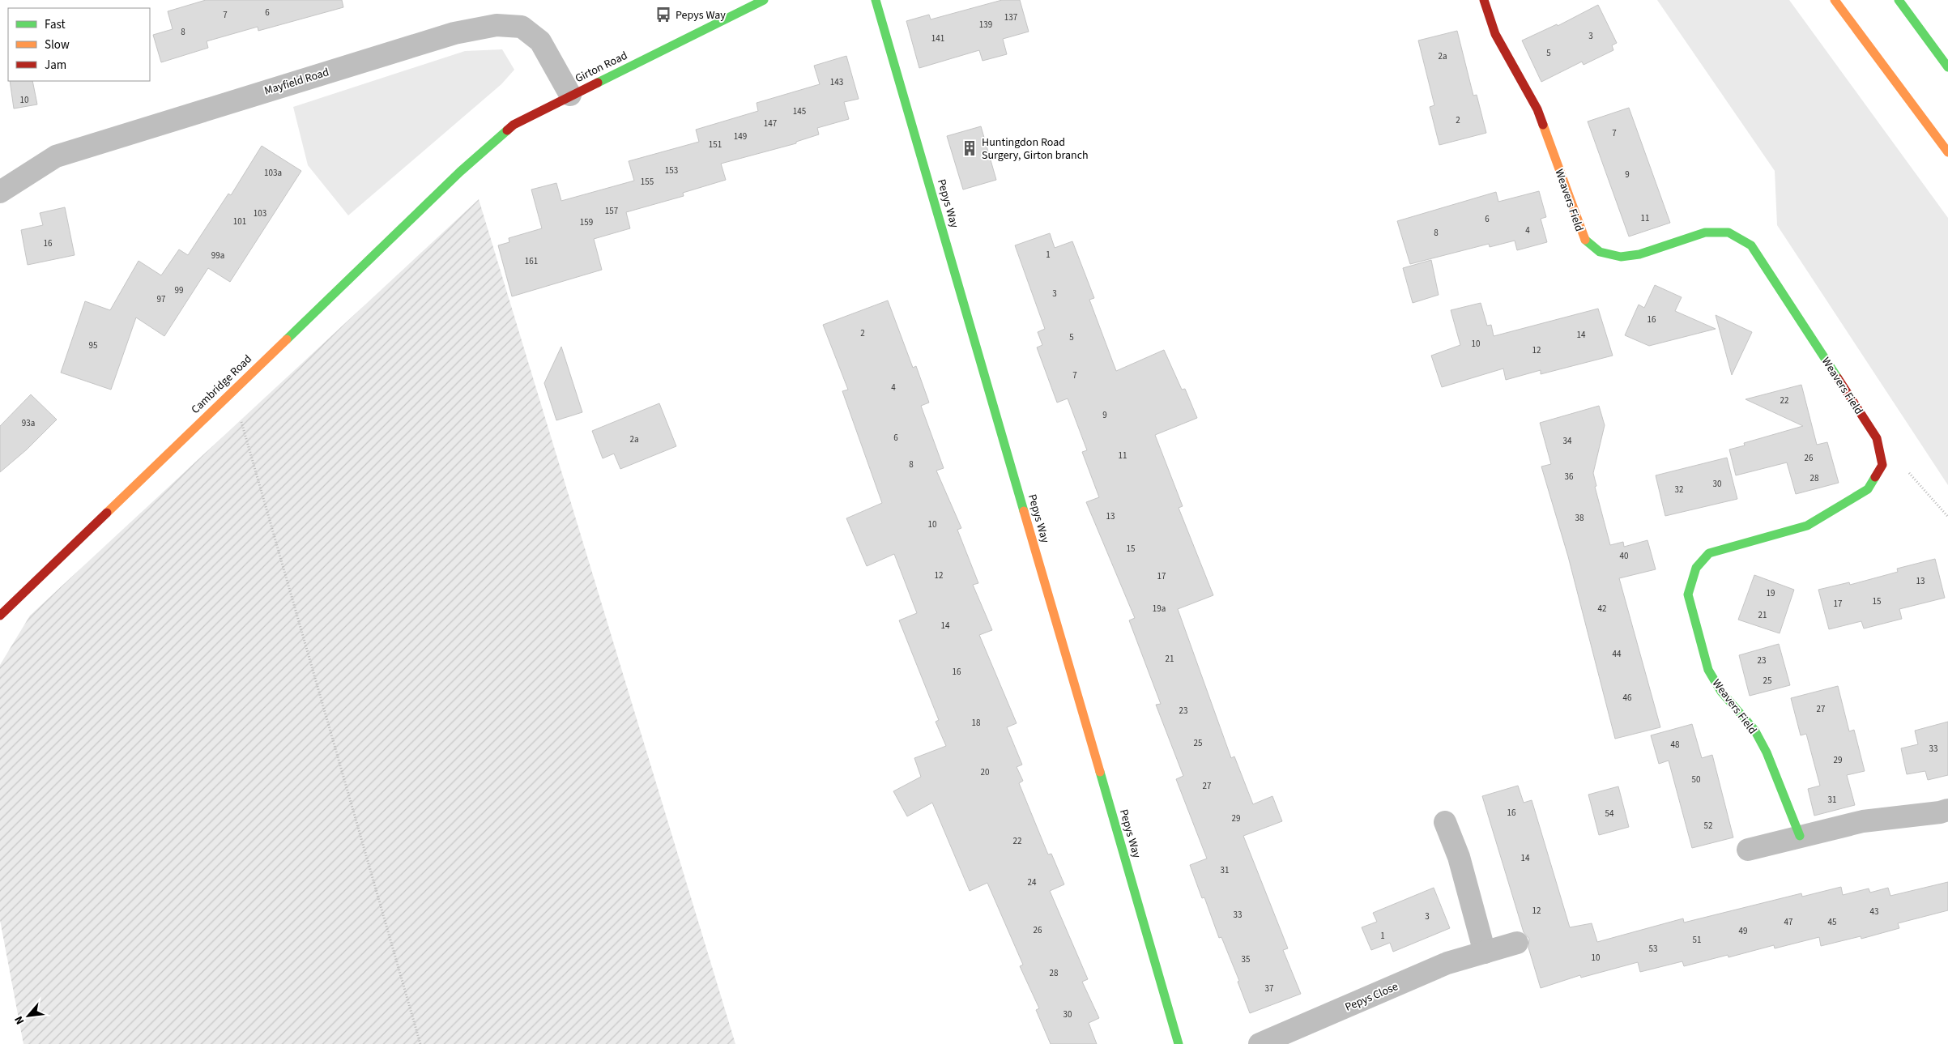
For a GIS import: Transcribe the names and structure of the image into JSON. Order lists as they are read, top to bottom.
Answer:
{
  "streets": {
    "main road": [
      "Girton Road",
      "Weavers Field",
      "Pepys Way",
      "Cambridge Road"
    ],
    "street": ["Mayfield Road", "Pepys Close"]
  },
  "crossings": [
    ["Girton Road", "Mayfield Road"],
    ["Girton Road", "Cambridge Road"]
  ],
  "places": {
    "bus stop": ["Pepys Way"],
    "building": ["Huntingdon Road Surgery, Girton branch"]
  },
  "house_numbers": [
    "6",
    "7",
    "137",
    "139",
    "8",
    "3",
    "141",
    "5",
    "2a",
    "143",
    "10",
    "145",
    "2",
    "147",
    "7",
    "149",
    "151",
    "153",
    "103a",
    "9",
    "155",
    "157",
    "103",
    "11",
    "6",
    "101",
    "159",
    "4",
    "8",
    "16",
    "1",
    "99a",
    "161",
    "99",
    "3",
    "97",
    "16",
    "2",
    "14",
    "5",
    "10",
    "95",
    "12",
    "7",
    "4",
    "22",
    "9",
    "93a",
    "6",
    "2a",
    "34",
    "11",
    "26",
    "8",
    "36",
    "28",
    "30",
    "32",
    "13",
    "38",
    "10",
    "15",
    "40",
    "12",
    "17",
    "13",
    "19",
    "15",
    "17",
    "19a",
    "42",
    "21",
    "14",
    "44",
    "21",
    "23",
    "16",
    "25",
    "46",
    "27",
    "23",
    "18",
    "25",
    "48",
    "33",
    "29",
    "20",
    "50",
    "27",
    "31",
    "16",
    "54",
    "29",
    "52",
    "22",
    "14",
    "31",
    "24",
    "12",
    "43",
    "33",
    "3",
    "47",
    "45",
    "26",
    "49",
    "1",
    "51",
    "53",
    "10",
    "35",
    "28",
    "37",
    "30"
  ],
  "legend": ["Fast", "Slow", "Jam"],
  "north": "bottom left"
}
